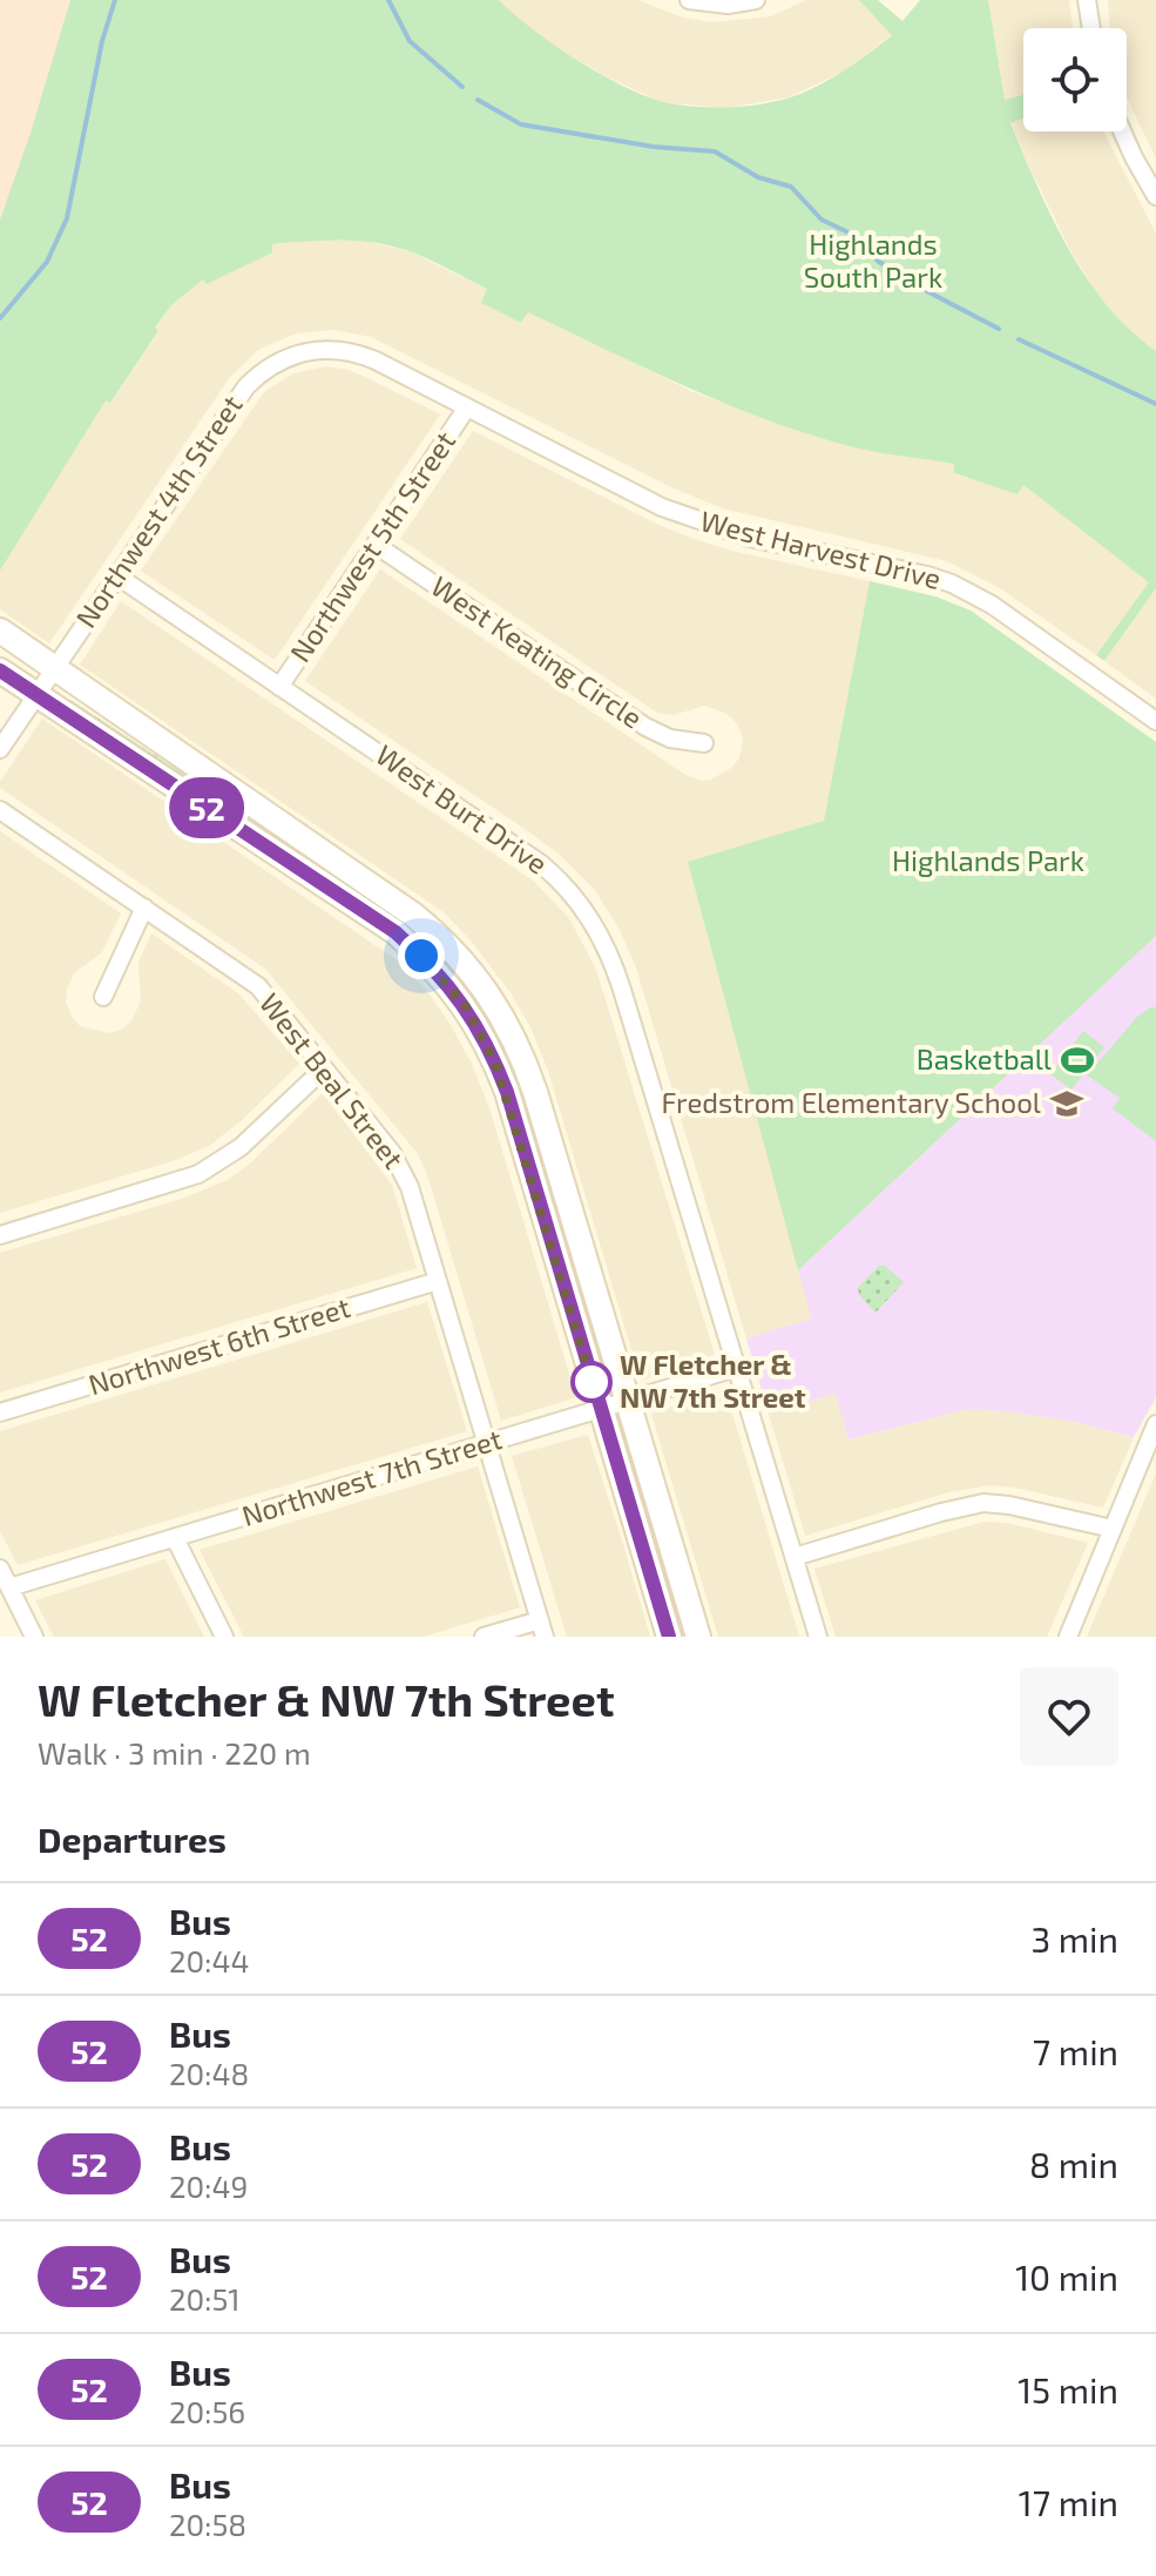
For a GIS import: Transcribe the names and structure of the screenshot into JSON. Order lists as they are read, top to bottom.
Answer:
{
  "streets": {
    "street": [
      "Northwest 4th Street",
      "Northwest 5th Street",
      "West Harvest Drive",
      "West Keating Circle",
      "West Burt Drive",
      "West Beal Street",
      "Northwest 6th Street",
      "Northwest 7th Street"
    ]
  },
  "crossings": [
    ["Northwest 4th Street", "Northwest 5th Street"],
    ["Northwest 4th Street", "West Harvest Drive"],
    ["Northwest 4th Street", "West Burt Drive"],
    ["Northwest 5th Street", "West Harvest Drive"],
    ["Northwest 5th Street", "West Keating Circle"],
    ["Northwest 5th Street", "West Burt Drive"],
    ["West Burt Drive", "Northwest 7th Street"],
    ["West Beal Street", "Northwest 6th Street"],
    ["West Beal Street", "Northwest 7th Street"]
  ],
  "parks": ["Highlands South Park", "Highlands Park"],
  "places": {
    "sports": ["Basketball"],
    "school or university": ["Fredstrom Elementary School"],
    "other": ["W Fletcher & NW 7th Street"]
  },
  "lines": ["bus line 52"],
  "page": {
    "on_map": "52",
    "heading": [
      ["W Fletcher & NW 7th Street", "Walk · 3 min · 220 m"],
      "Departures"
    ],
    "list": [
      {
        "mark": "52",
        "name": "Bus",
        "note": "20:44",
        "value": "3 min"
      },
      {
        "mark": "52",
        "name": "Bus",
        "note": "20:48",
        "value": "7 min"
      },
      {
        "mark": "52",
        "name": "Bus",
        "note": "20:49",
        "value": "8 min"
      },
      {
        "mark": "52",
        "name": "Bus",
        "note": "20:51",
        "value": "10 min"
      },
      {
        "mark": "52",
        "name": "Bus",
        "note": "20:56",
        "value": "15 min"
      },
      {
        "mark": "52",
        "name": "Bus",
        "note": "20:58",
        "value": "17 min"
      }
    ]
  }
}
